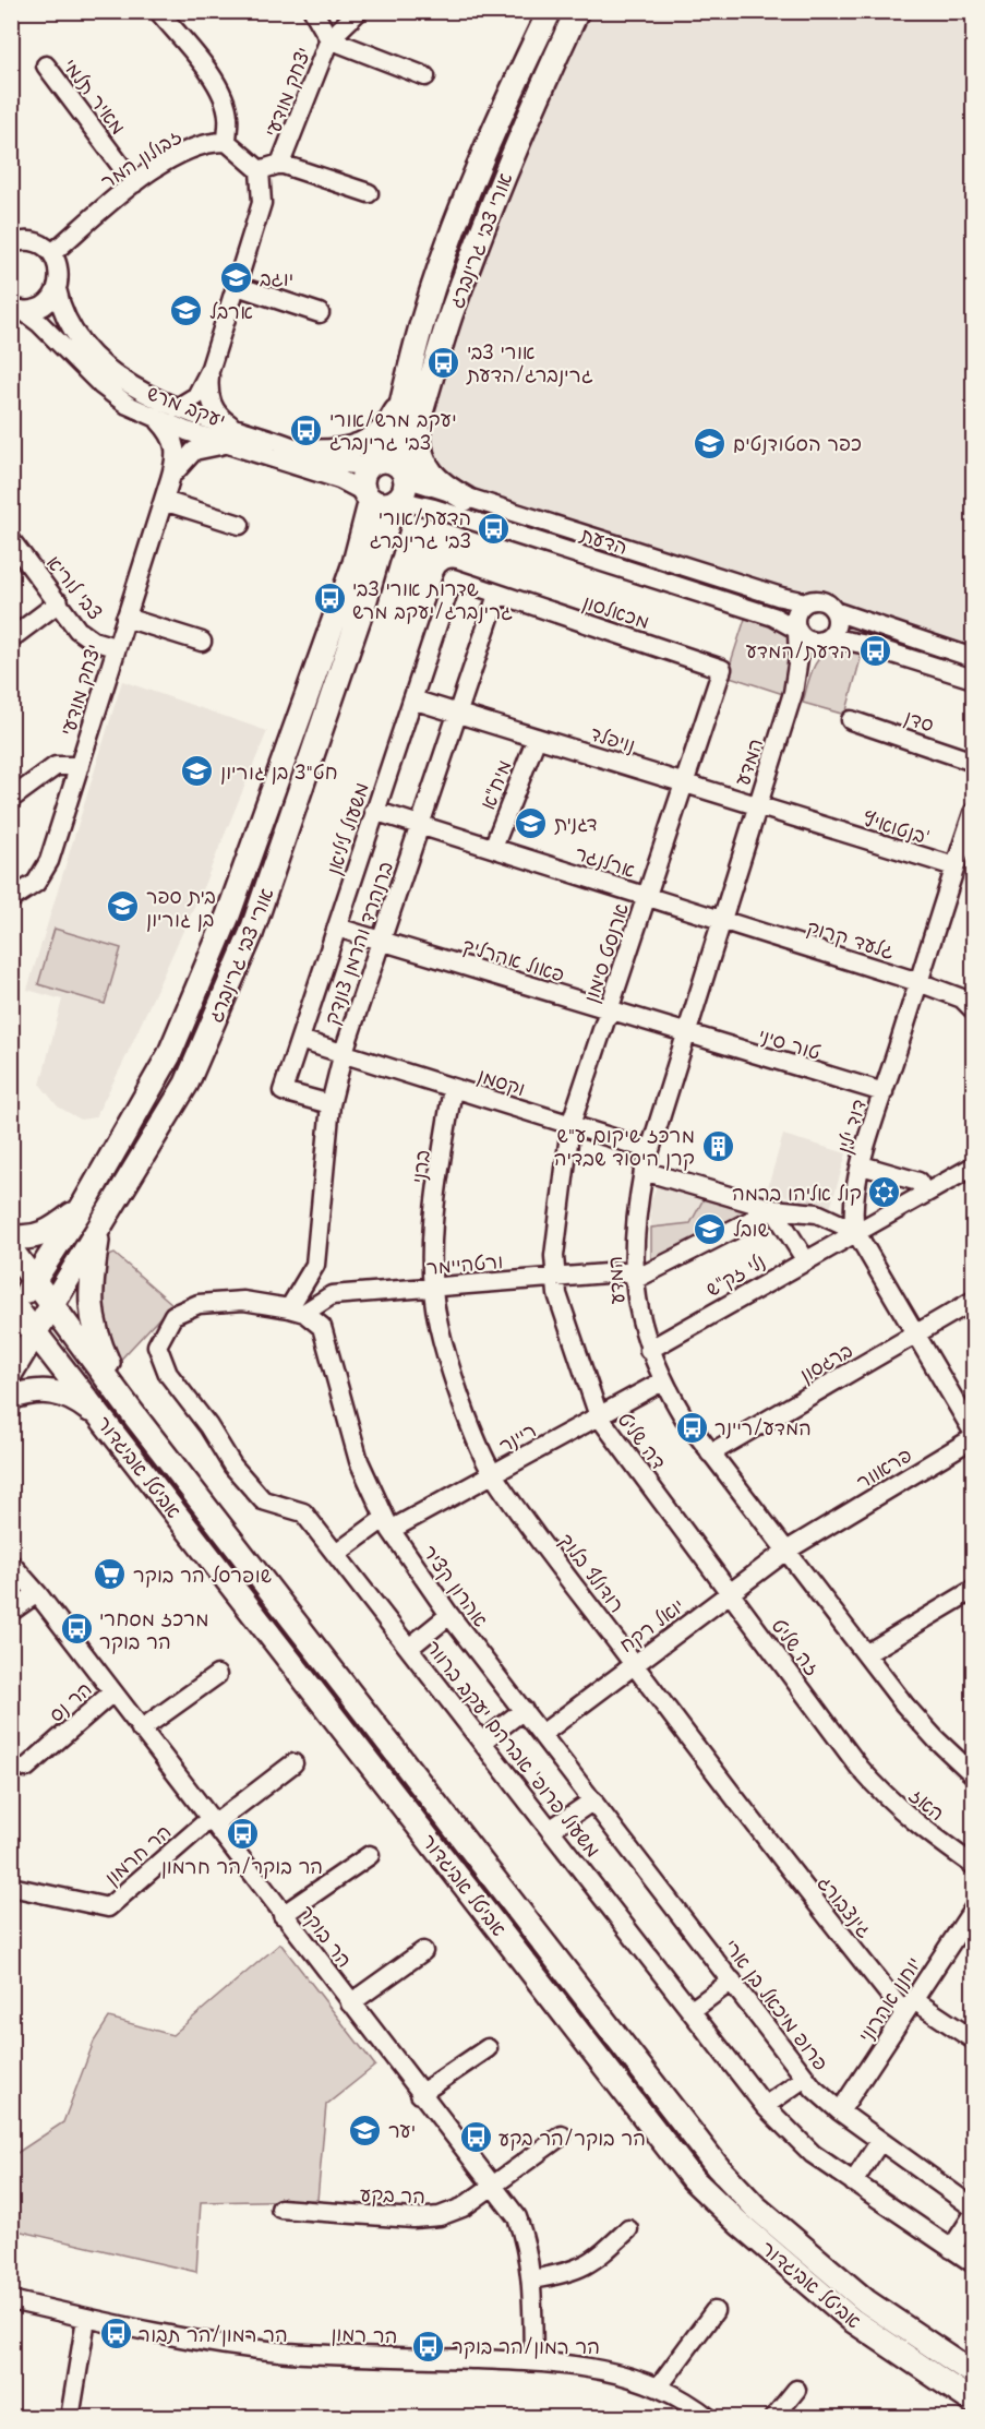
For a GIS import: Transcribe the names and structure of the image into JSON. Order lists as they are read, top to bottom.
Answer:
{
  "streets": {
    "main road": ["אורי צבי גרינברג", "אביטל אביגדור"],
    "street": [
      "יצחק מודעי",
      "מאיר תלמי",
      "זבולון המר",
      "יעקב מרש",
      "הדעת",
      "צבי לוריא",
      "מכאלסון",
      "סדן",
      "נויפלד",
      "המדע",
      "מיח\"א",
      "בנטואיץ'",
      "משעול ליליאן",
      "ארלנגר",
      "גלעד קרוק",
      "ברנהרד והרמן צונדק",
      "ארנסט סימון",
      "פאול אהרליך",
      "טור סיני",
      "וקסמן",
      "דוד ילין",
      "ברני",
      "ורטהיימר",
      "נלי זק\"ש",
      "ברגסון",
      "ריינר",
      "דה שליט",
      "פראוור",
      "רודולף בלוך",
      "אהרון קציר",
      "יואל רקח",
      "זה שליט",
      "הר נס",
      "משעול פרופ' אברהם יעקב ברוור",
      "האז",
      "הר חרמון",
      "גינצבורג",
      "הר בוקר",
      "יוחנן אהרוני",
      "פרופ מיכאל בן ארי",
      "הר בקע",
      "הר רמון"
    ]
  },
  "crossings": [
    ["יצחק מודעי", "יעקב מרש"],
    ["יצחק מודעי", "צבי לוריא"],
    ["מאיר תלמי", "זבולון המר"],
    ["זבולון המר", "יעקב מרש"],
    ["אורי צבי גרינברג", "יעקב מרש"],
    ["אורי צבי גרינברג", "הדעת"],
    ["אורי צבי גרינברג", "אביטל אביגדור"],
    ["יעקב מרש", "הדעת"],
    ["הדעת", "המדע"],
    ["מכאלסון", "משעול ליליאן"],
    ["מכאלסון", "ברנהרד והרמן צונדק"],
    ["מכאלסון", "ארנסט סימון"],
    ["נויפלד", "המדע"],
    ["נויפלד", "מיח\"א"],
    ["נויפלד", "בנטואיץ'"],
    ["נויפלד", "משעול ליליאן"],
    ["נויפלד", "ברנהרד והרמן צונדק"],
    ["נויפלד", "ארנסט סימון"],
    ["המדע", "בנטואיץ'"],
    ["המדע", "ארלנגר"],
    ["המדע", "גלעד קרוק"],
    ["המדע", "פאול אהרליך"],
    ["המדע", "טור סיני"],
    ["המדע", "וקסמן"],
    ["המדע", "ורטהיימר"],
    ["המדע", "נלי זק\"ש"],
    ["המדע", "ברגסון"],
    ["המדע", "ריינר"],
    ["המדע", "פראוור"],
    ["המדע", "יואל רקח"],
    ["מיח\"א", "ארלנגר"],
    ["בנטואיץ'", "דוד ילין"],
    ["משעול ליליאן", "ארלנגר"],
    ["משעול ליליאן", "ברנהרד והרמן צונדק"],
    ["משעול ליליאן", "פאול אהרליך"],
    ["משעול ליליאן", "וקסמן"],
    ["ארלנגר", "גלעד קרוק"],
    ["ארלנגר", "ברנהרד והרמן צונדק"],
    ["ארלנגר", "ארנסט סימון"],
    ["גלעד קרוק", "דוד ילין"],
    ["ברנהרד והרמן צונדק", "פאול אהרליך"],
    ["ברנהרד והרמן צונדק", "וקסמן"],
    ["ברנהרד והרמן צונדק", "ורטהיימר"],
    ["ברנהרד והרמן צונדק", "אהרון קציר"],
    ["ברנהרד והרמן צונדק", "משעול פרופ' אברהם יעקב ברוור"],
    ["ארנסט סימון", "פאול אהרליך"],
    ["ארנסט סימון", "וקסמן"],
    ["ארנסט סימון", "דה שליט"],
    ["פאול אהרליך", "טור סיני"],
    ["טור סיני", "דוד ילין"],
    ["וקסמן", "ברני"],
    ["דוד ילין", "נלי זק\"ש"],
    ["דוד ילין", "ברגסון"],
    ["ברני", "ורטהיימר"],
    ["ברני", "רודולף בלוך"],
    ["ורטהיימר", "דה שליט"],
    ["ורטהיימר", "רודולף בלוך"],
    ["ורטהיימר", "אהרון קציר"],
    ["ורטהיימר", "משעול פרופ' אברהם יעקב ברוור"],
    ["ריינר", "דה שליט"],
    ["ריינר", "רודולף בלוך"],
    ["ריינר", "אהרון קציר"],
    ["ריינר", "משעול פרופ' אברהם יעקב ברוור"],
    ["דה שליט", "יואל רקח"],
    ["דה שליט", "זה שליט"],
    ["פראוור", "יואל רקח"],
    ["רודולף בלוך", "יואל רקח"],
    ["רודולף בלוך", "גינצבורג"],
    ["אהרון קציר", "יואל רקח"],
    ["אהרון קציר", "משעול פרופ' אברהם יעקב ברוור"],
    ["אהרון קציר", "פרופ מיכאל בן ארי"],
    ["יואל רקח", "זה שליט"],
    ["זה שליט", "האז"],
    ["הר נס", "הר בוקר"],
    ["הר חרמון", "הר בוקר"],
    ["גינצבורג", "יוחנן אהרוני"],
    ["הר בוקר", "הר בקע"],
    ["הר בוקר", "הר רמון"],
    ["יוחנן אהרוני", "פרופ מיכאל בן ארי"]
  ],
  "places": {
    "school or university": [
      "יוגב",
      "ארבל",
      "כפר הסטודנטים",
      "חט\"צ בן גוריון",
      "דגנית",
      "בית ספר בן גוריון",
      "שובל",
      "יער"
    ],
    "bus stop": [
      "אורי צבי גרינברג/הדעת",
      "יעקב מרש/אורי צבי גרינברג",
      "הדעת/אורי צבי גרינברג",
      "שדרות אורי צבי גרינברג/יעקב מרש",
      "הדעת/המדע",
      "המדע/ריינר",
      "מרכז מסחרי הר בוקר",
      "הר בוקר/הר חרמון",
      "הר בוקר/הר בקע",
      "הר רמון/הר תבור",
      "הר רמון/הר בוקר"
    ],
    "building": ["מרכז שיקום ע\"ש קרן היסוד שבדיה"],
    "synagogue": ["קול אליהו ברמה"],
    "supermarket": ["שופרסל הר בוקר"]
  }
}
